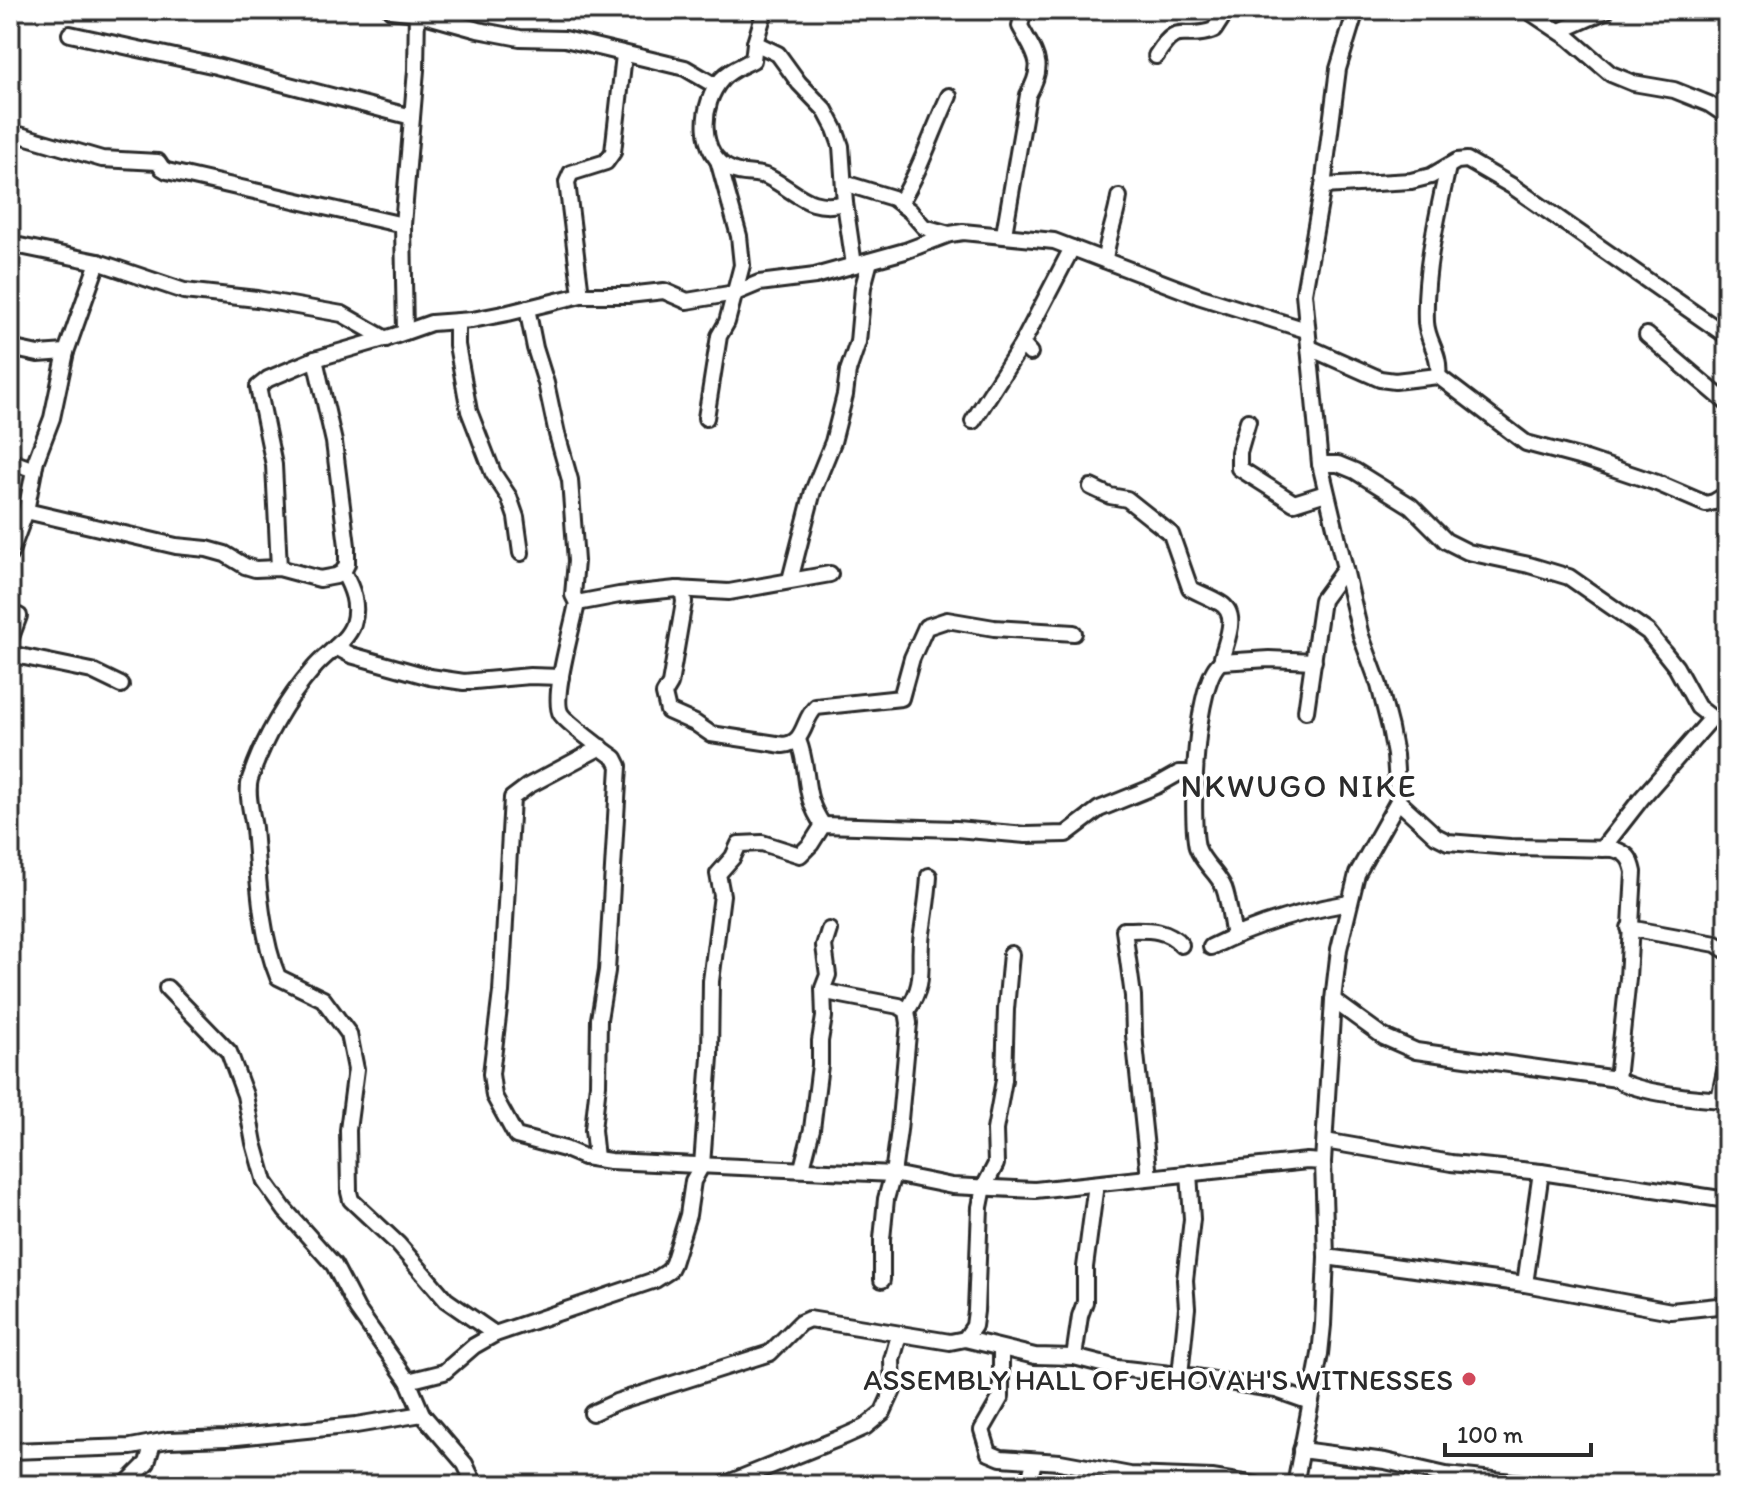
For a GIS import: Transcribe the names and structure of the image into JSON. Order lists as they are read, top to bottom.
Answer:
{
  "districts": ["NKWUGO NIKE"],
  "places": ["ASSEMBLY HALL OF JEHOVAH'S WITNESSES"],
  "scale_bar": "100 m"
}
